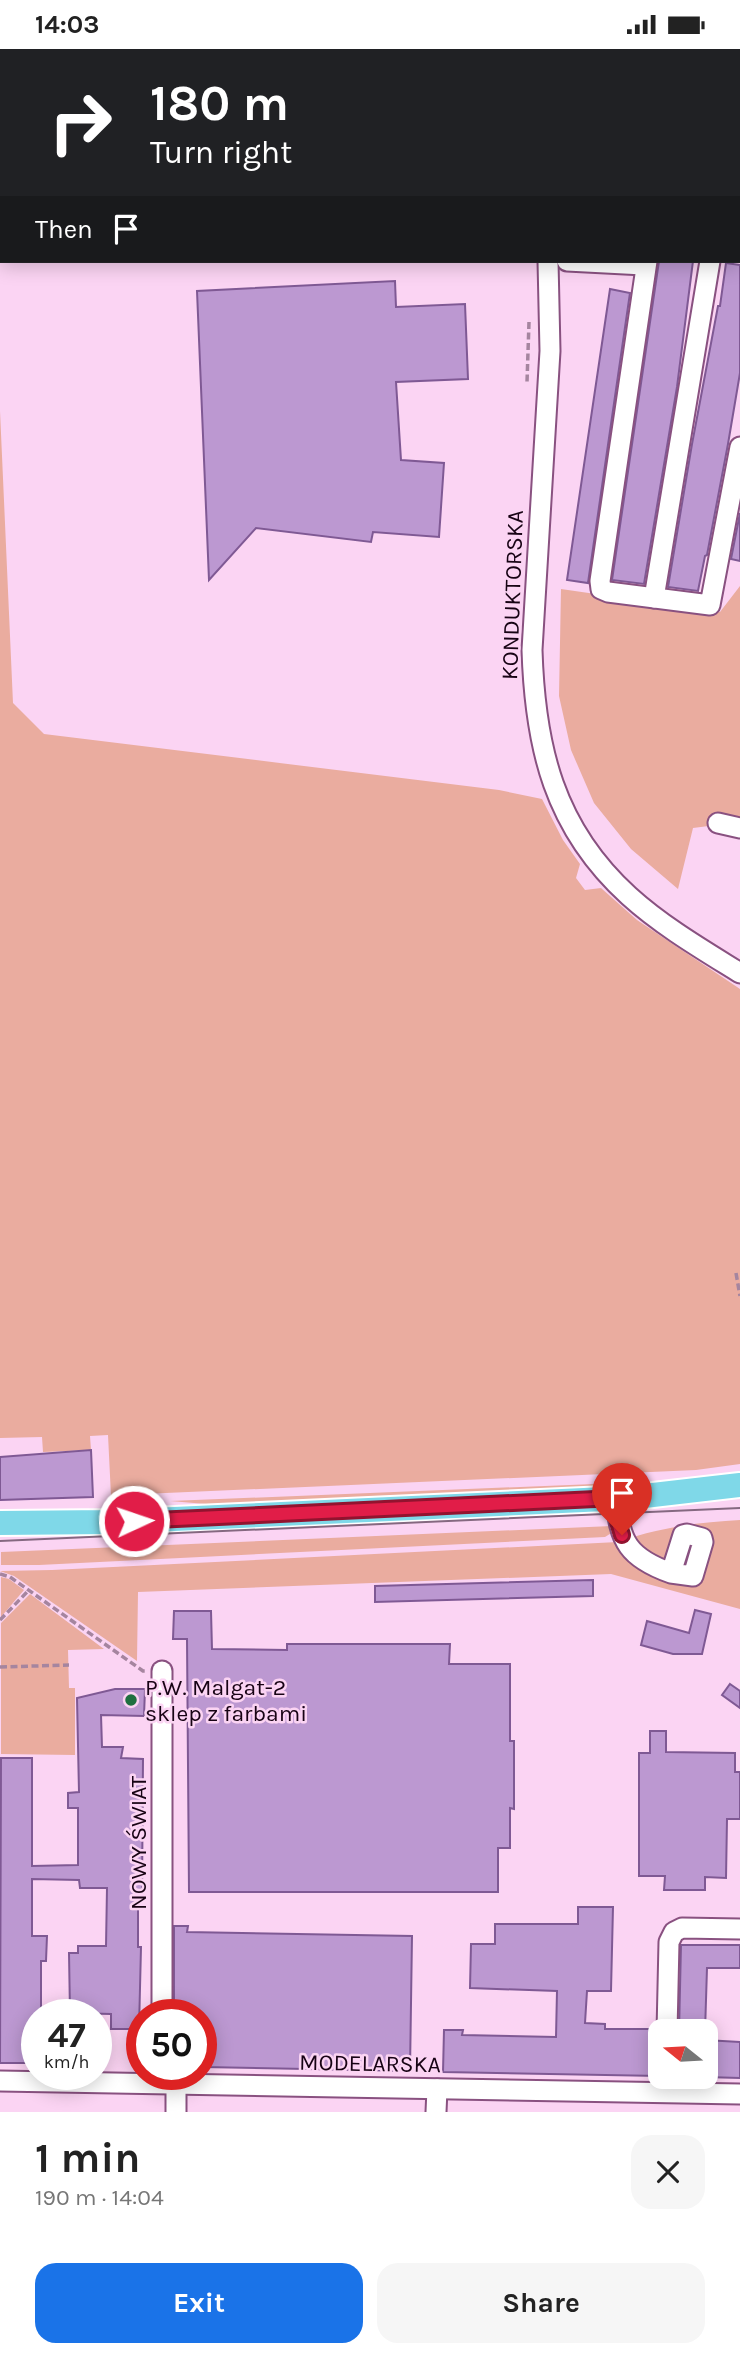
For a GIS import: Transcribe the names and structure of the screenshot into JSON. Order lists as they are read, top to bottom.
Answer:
{
  "streets": {
    "street": ["KONDUKTORSKA", "NOWY ŚWIAT", "MODELARSKA"]
  },
  "places": ["P.W. Malgat-2 sklep z farbami"],
  "north": "left",
  "page": {
    "status": "14:03",
    "turn": ["180 m", "Turn right"],
    "then": "Then",
    "speed": "47 km/h",
    "limit": "50",
    "heading": ["1 min", "190 m · 14:04"],
    "buttons": ["Exit", "Share"]
  }
}
